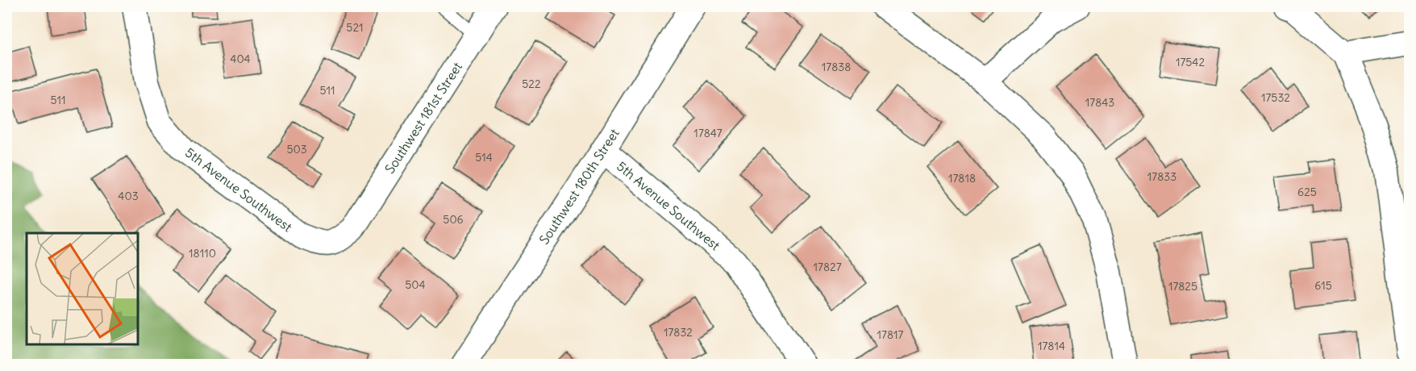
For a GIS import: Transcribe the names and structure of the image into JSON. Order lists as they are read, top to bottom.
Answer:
{
  "streets": {
    "street": ["Southwest 181st Street", "Southwest 180th Street", "5th Avenue Southwest"]
  },
  "crossings": [
    ["Southwest 181st Street", "5th Avenue Southwest"],
    ["Southwest 180th Street", "5th Avenue Southwest"]
  ],
  "house_numbers": [
    "521",
    "404",
    "17542",
    "17838",
    "522",
    "511",
    "17532",
    "511",
    "17843",
    "17847",
    "503",
    "514",
    "17833",
    "17818",
    "625",
    "403",
    "506",
    "18110",
    "17827",
    "504",
    "615",
    "17825",
    "17832",
    "17817",
    "17814"
  ]
}
